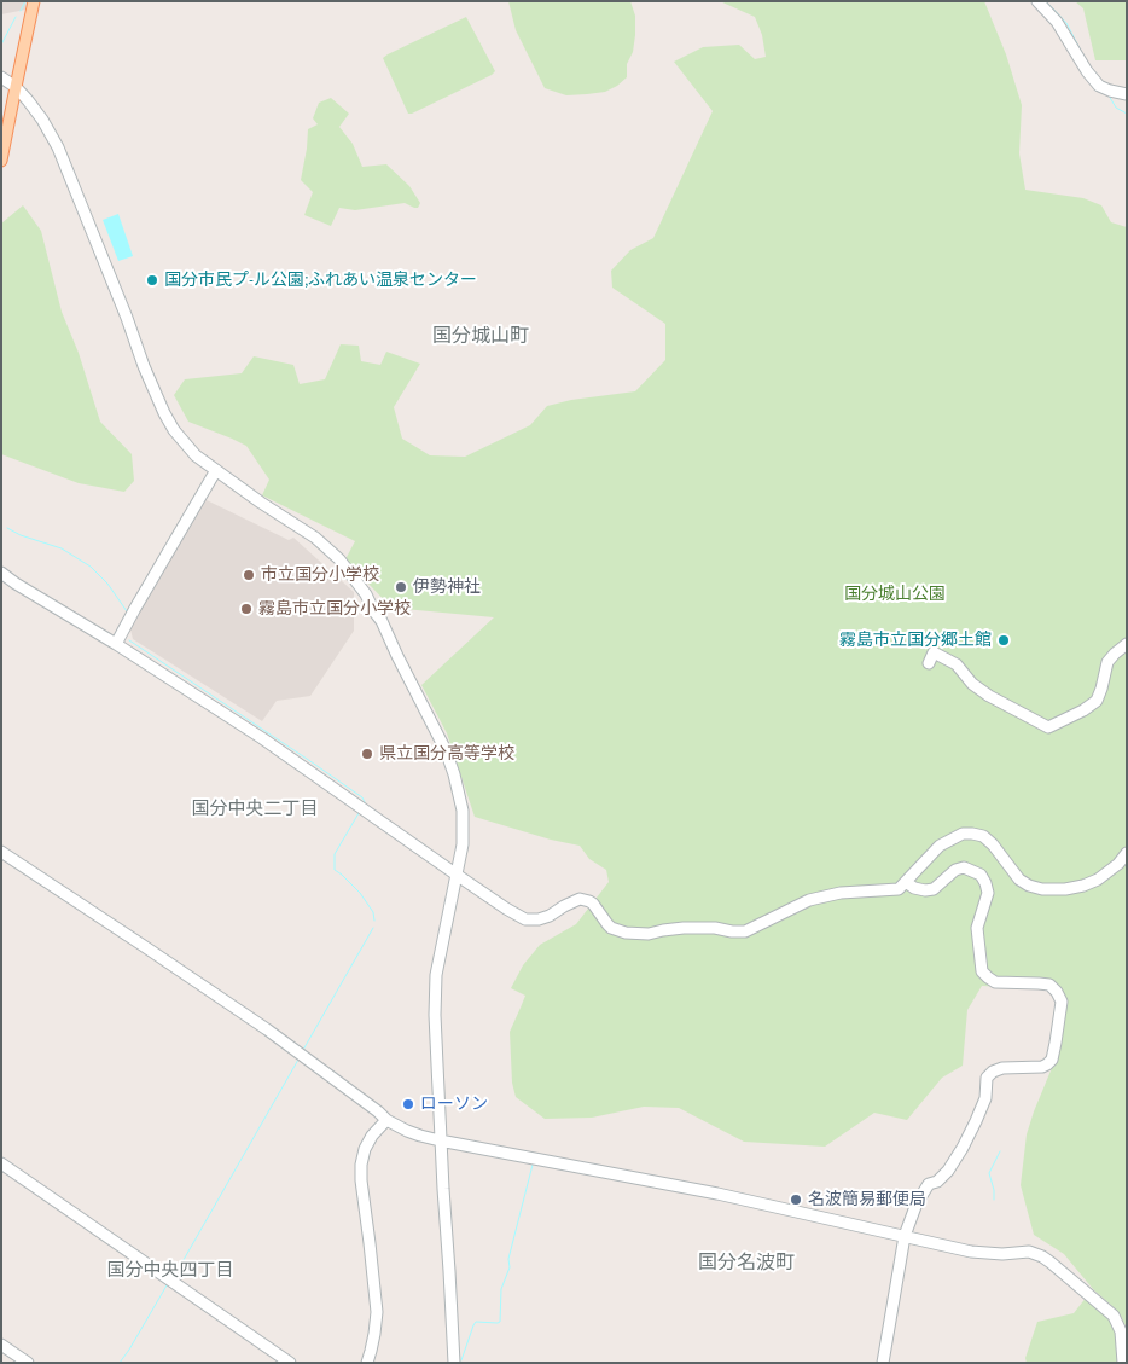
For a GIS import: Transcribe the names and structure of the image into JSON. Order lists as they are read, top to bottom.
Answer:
{
  "districts": [
    "国分城山町",
    "国分中央二丁目",
    "国分名波町",
    "国分中央四丁目"
  ],
  "parks": ["国分城山公園"],
  "places": [
    "国分市民プ-ル公園;ふれあい温泉センター",
    "市立国分小学校",
    "伊勢神社",
    "霧島市立国分小学校",
    "霧島市立国分郷土館",
    "県立国分高等学校",
    "ローソン",
    "名波簡易郵便局"
  ]
}
